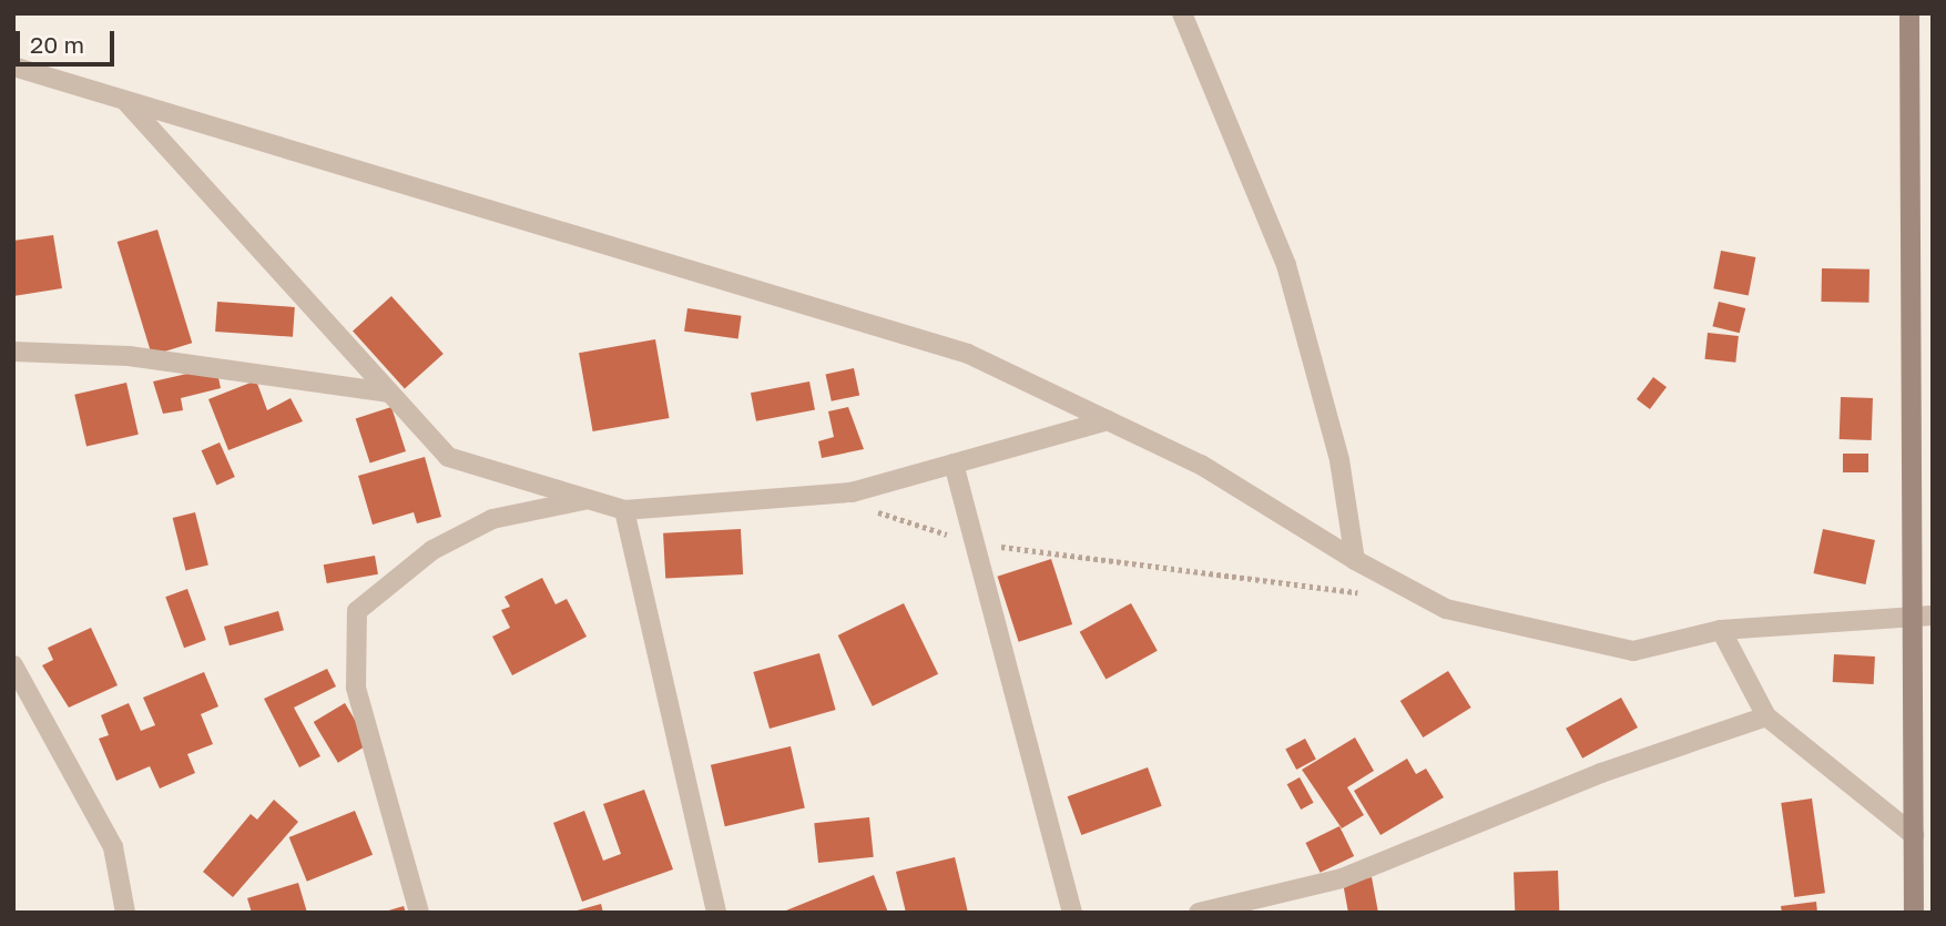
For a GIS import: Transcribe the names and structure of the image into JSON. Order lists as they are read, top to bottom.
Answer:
{
  "scale_bar": "20 m"
}
